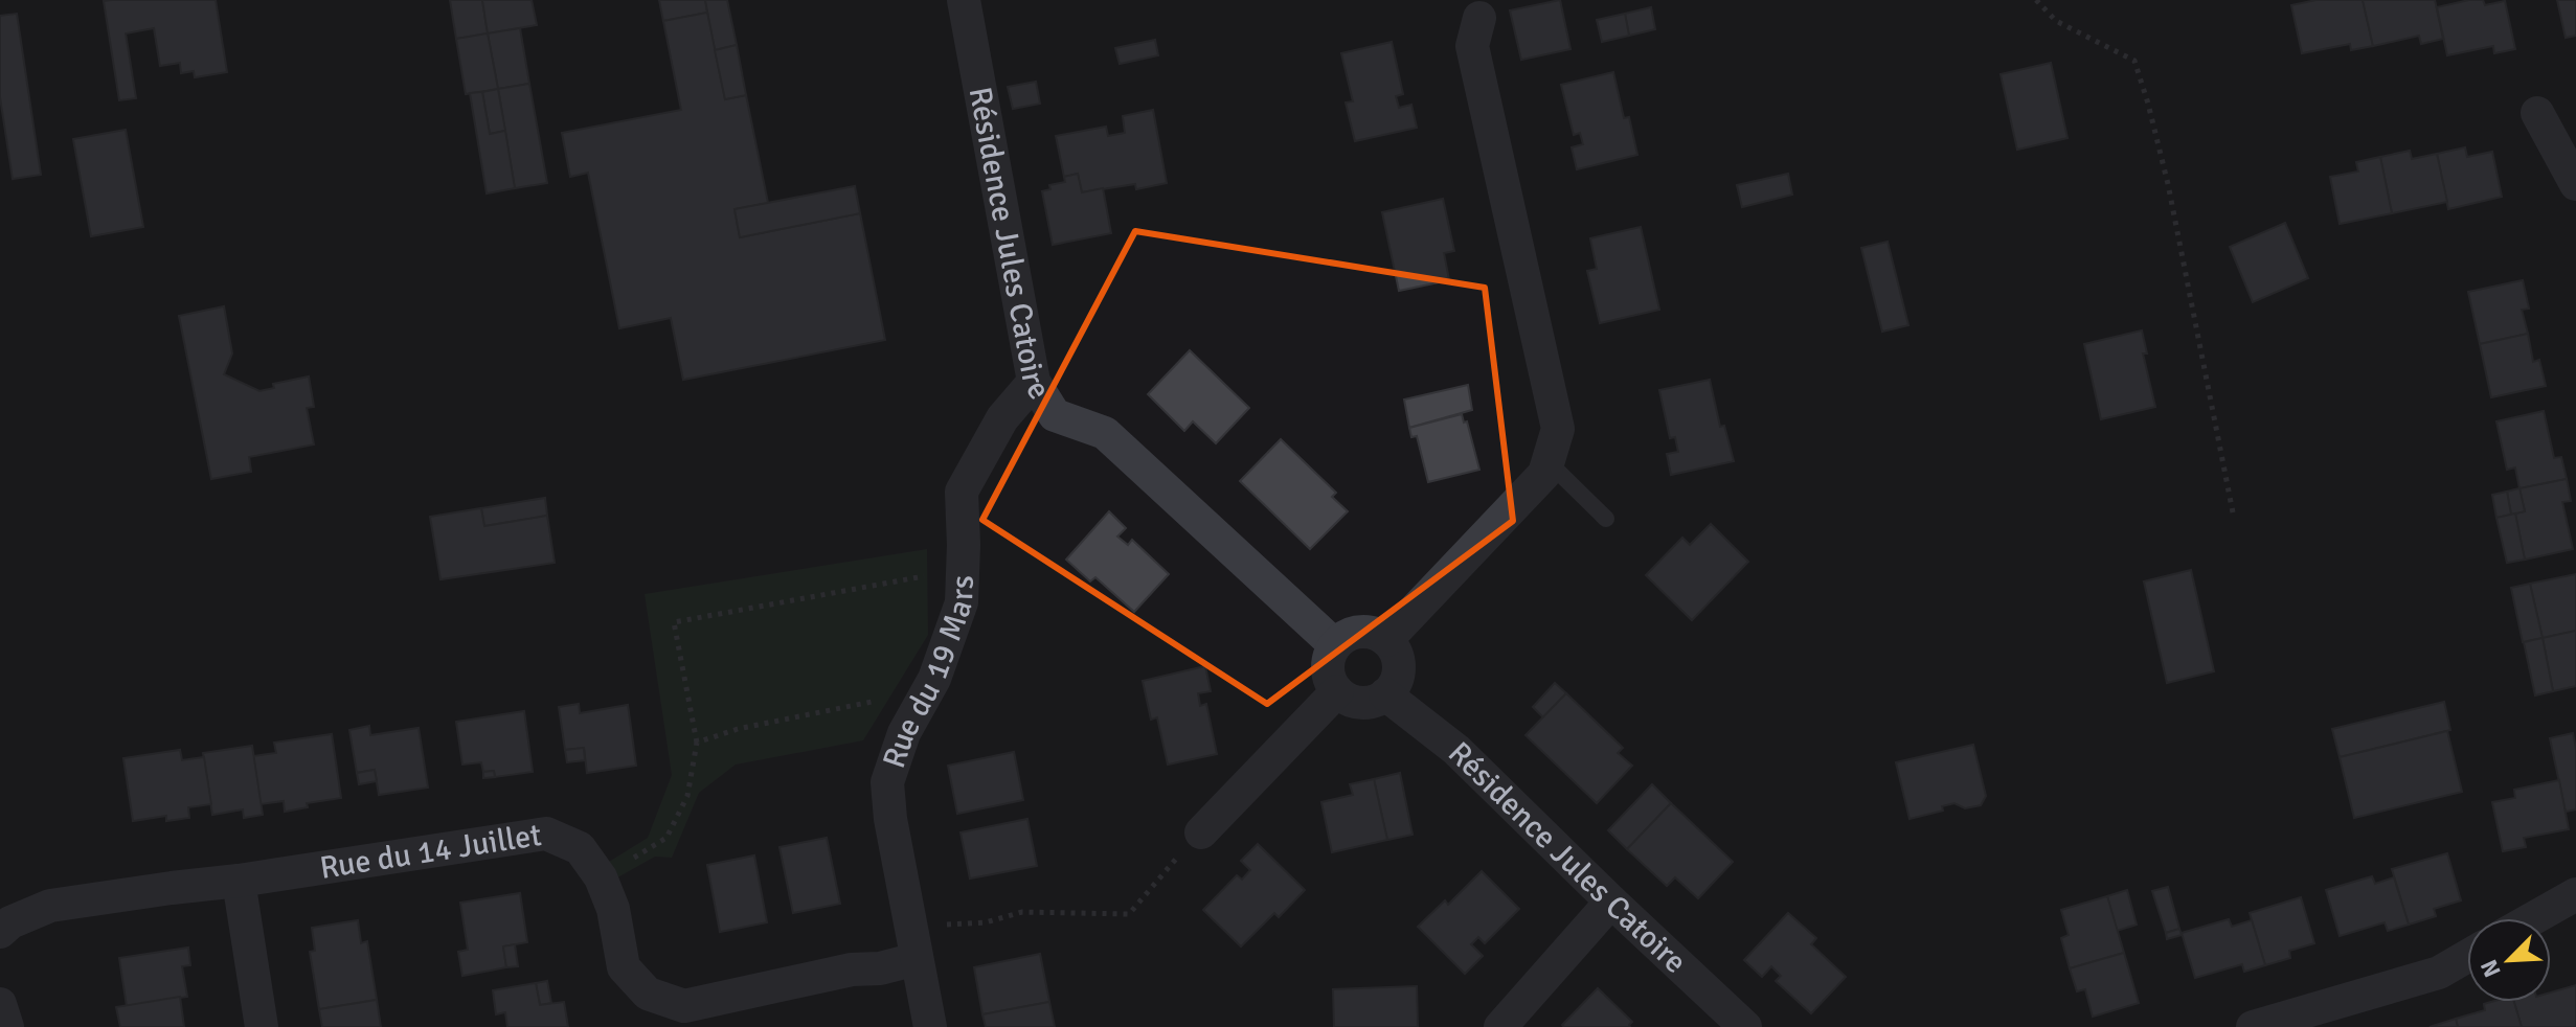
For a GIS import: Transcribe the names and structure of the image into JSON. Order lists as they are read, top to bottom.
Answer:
{
  "streets": {
    "street": ["Résidence Jules Catoire", "Rue du 19 Mars", "Rue du 14 Juillet"]
  },
  "crossings": [
    ["Résidence Jules Catoire", "Rue du 19 Mars"],
    ["Rue du 19 Mars", "Rue du 14 Juillet"]
  ],
  "north": "bottom left"
}
